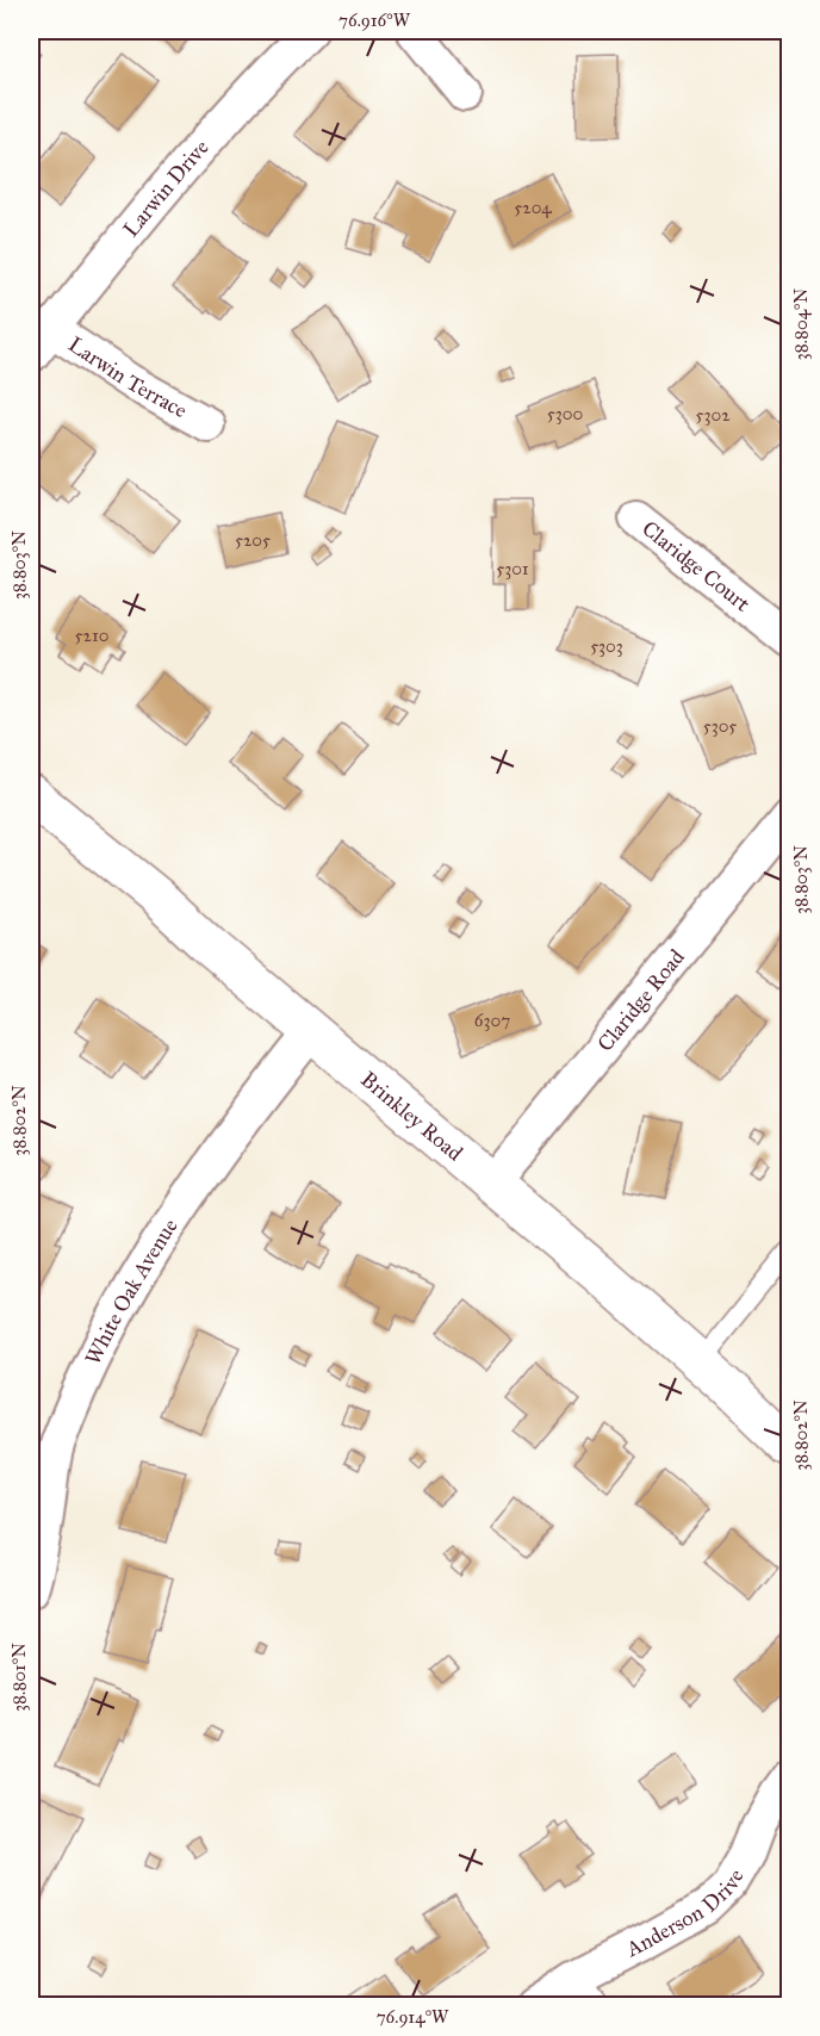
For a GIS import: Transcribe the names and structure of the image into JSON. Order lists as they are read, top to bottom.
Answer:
{
  "streets": {
    "main road": ["Brinkley Road"],
    "street": [
      "Larwin Drive",
      "Larwin Terrace",
      "Claridge Court",
      "Claridge Road",
      "White Oak Avenue",
      "Anderson Drive"
    ]
  },
  "crossings": [
    ["Larwin Drive", "Larwin Terrace"],
    ["Claridge Road", "Brinkley Road"],
    ["Brinkley Road", "White Oak Avenue"]
  ],
  "house_numbers": [
    "5204",
    "5300",
    "5302",
    "5205",
    "5301",
    "5210",
    "5303",
    "5305",
    "6307"
  ],
  "coordinates": [
    "76.916°W",
    "38.804°N",
    "38.803°N",
    "38.802°N",
    "38.801°N",
    "76.914°W"
  ]
}
